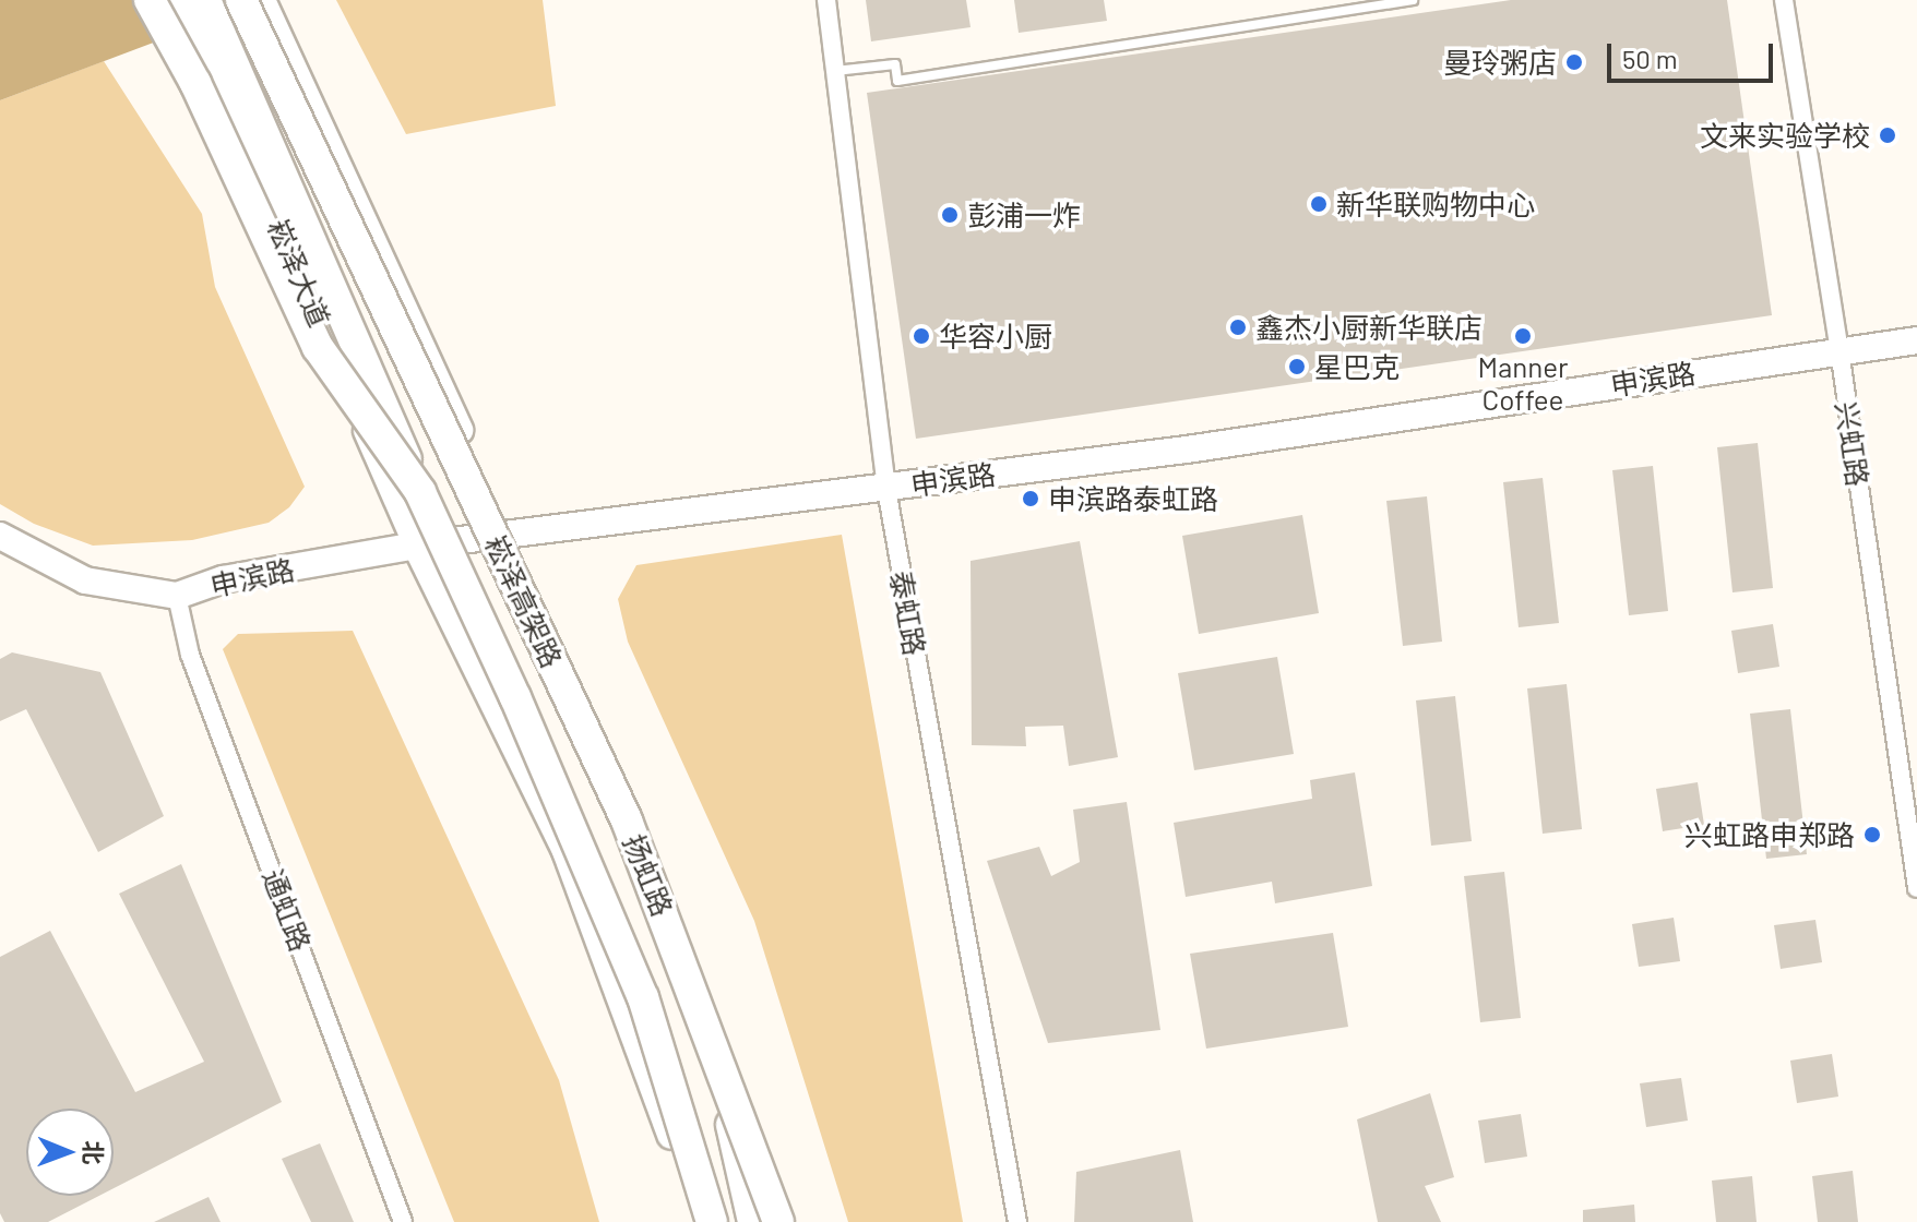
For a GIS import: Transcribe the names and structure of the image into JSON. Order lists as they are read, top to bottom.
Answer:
{
  "streets": {
    "highway": ["崧泽高架路"],
    "main road": ["崧泽大道", "申滨路", "扬虹路"],
    "street": ["兴虹路", "泰虹路", "通虹路"]
  },
  "crossings": [
    ["崧泽大道", "申滨路"],
    ["申滨路", "兴虹路"],
    ["申滨路", "泰虹路"],
    ["申滨路", "扬虹路"],
    ["申滨路", "通虹路"]
  ],
  "places": [
    "曼玲粥店",
    "文来实验学校",
    "新华联购物中心",
    "彭浦一炸",
    "鑫杰小厨新华联店",
    "华容小厨",
    "Manner Coffee",
    "星巴克",
    "申滨路泰虹路",
    "兴虹路申郑路"
  ],
  "scale_bar": "50 m",
  "north": "right"
}
